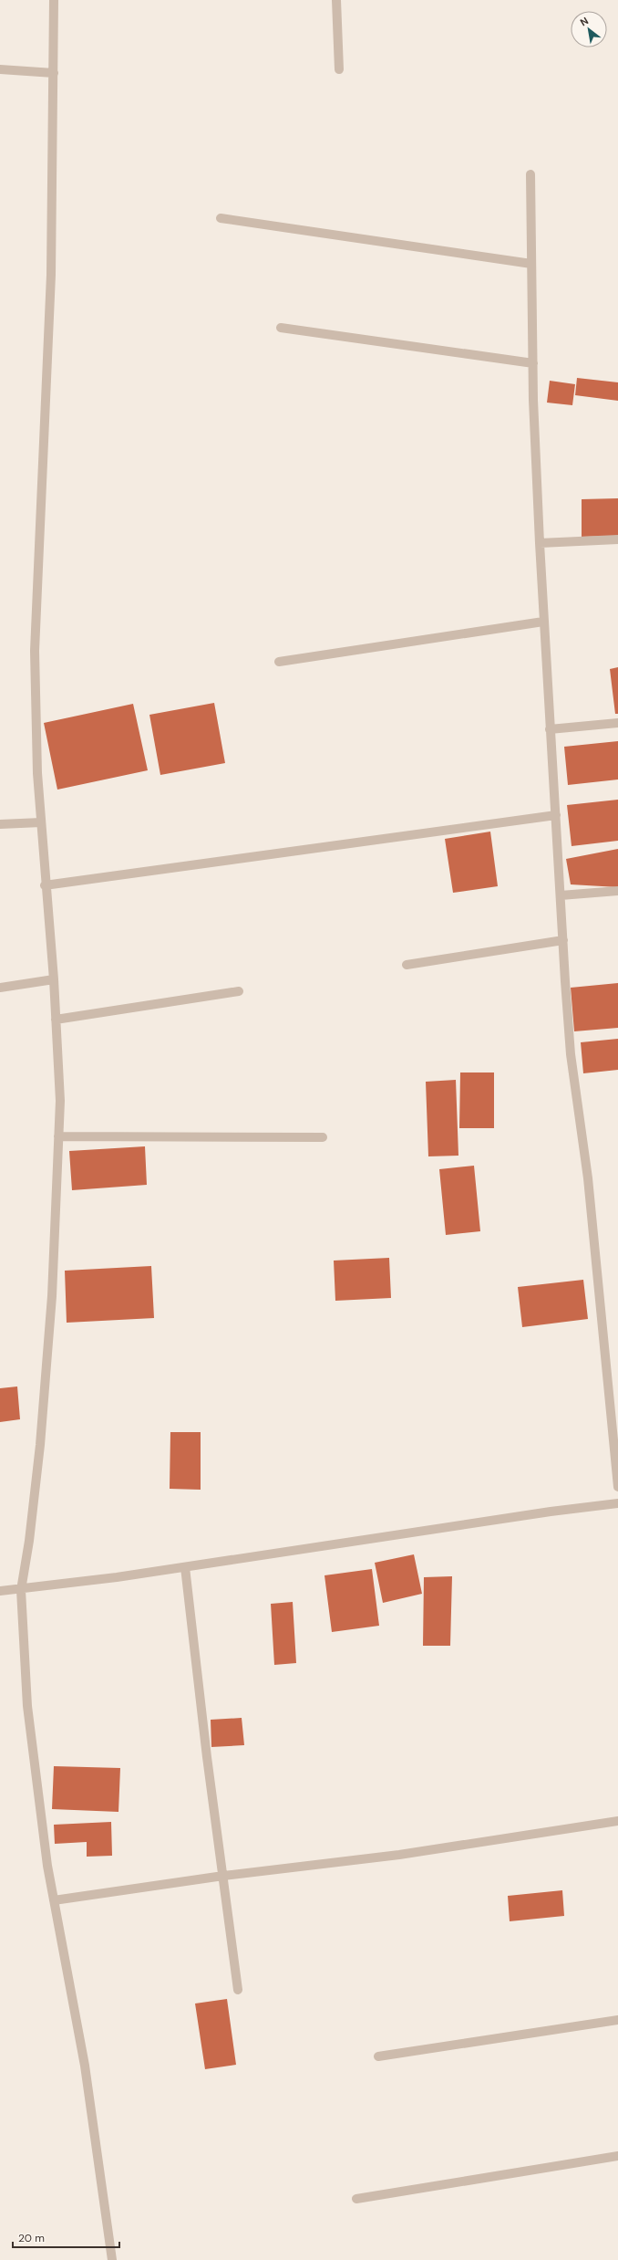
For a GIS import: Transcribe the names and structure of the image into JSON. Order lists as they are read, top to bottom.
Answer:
{
  "scale_bar": "20 m",
  "north": "top left"
}
